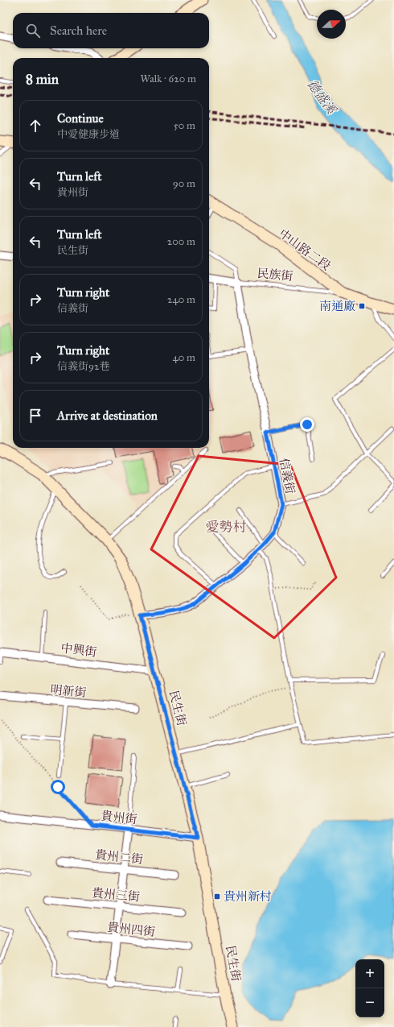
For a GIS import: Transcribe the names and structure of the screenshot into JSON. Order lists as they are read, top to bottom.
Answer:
{
  "streets": {
    "street": [
      "中山路二段",
      "民族街",
      "信義街",
      "中興街",
      "明新街",
      "民生街",
      "貴州街",
      "貴州二街",
      "貴州三街",
      "貴州四街"
    ]
  },
  "crossings": [
    ["中山路二段", "民族街"],
    ["民族街", "信義街"],
    ["信義街", "民生街"],
    ["中興街", "民生街"],
    ["民生街", "貴州街"]
  ],
  "districts": ["愛勢村"],
  "water": ["德盛溪"],
  "places": {
    "transit": ["南通廠", "貴州新村"]
  },
  "north": "right",
  "page": {
    "search": "Search here",
    "heading": ["8 min", "Walk · 620 m"],
    "list": [
      ["Continue", "中愛健康步道", "50 m"],
      ["Turn left", "貴州街", "90 m"],
      ["Turn left", "民生街", "200 m"],
      ["Turn right", "信義街", "240 m"],
      ["Turn right", "信義街92巷", "40 m"],
      "Arrive at destination"
    ],
    "map_buttons": ["+", "−"]
  }
}
